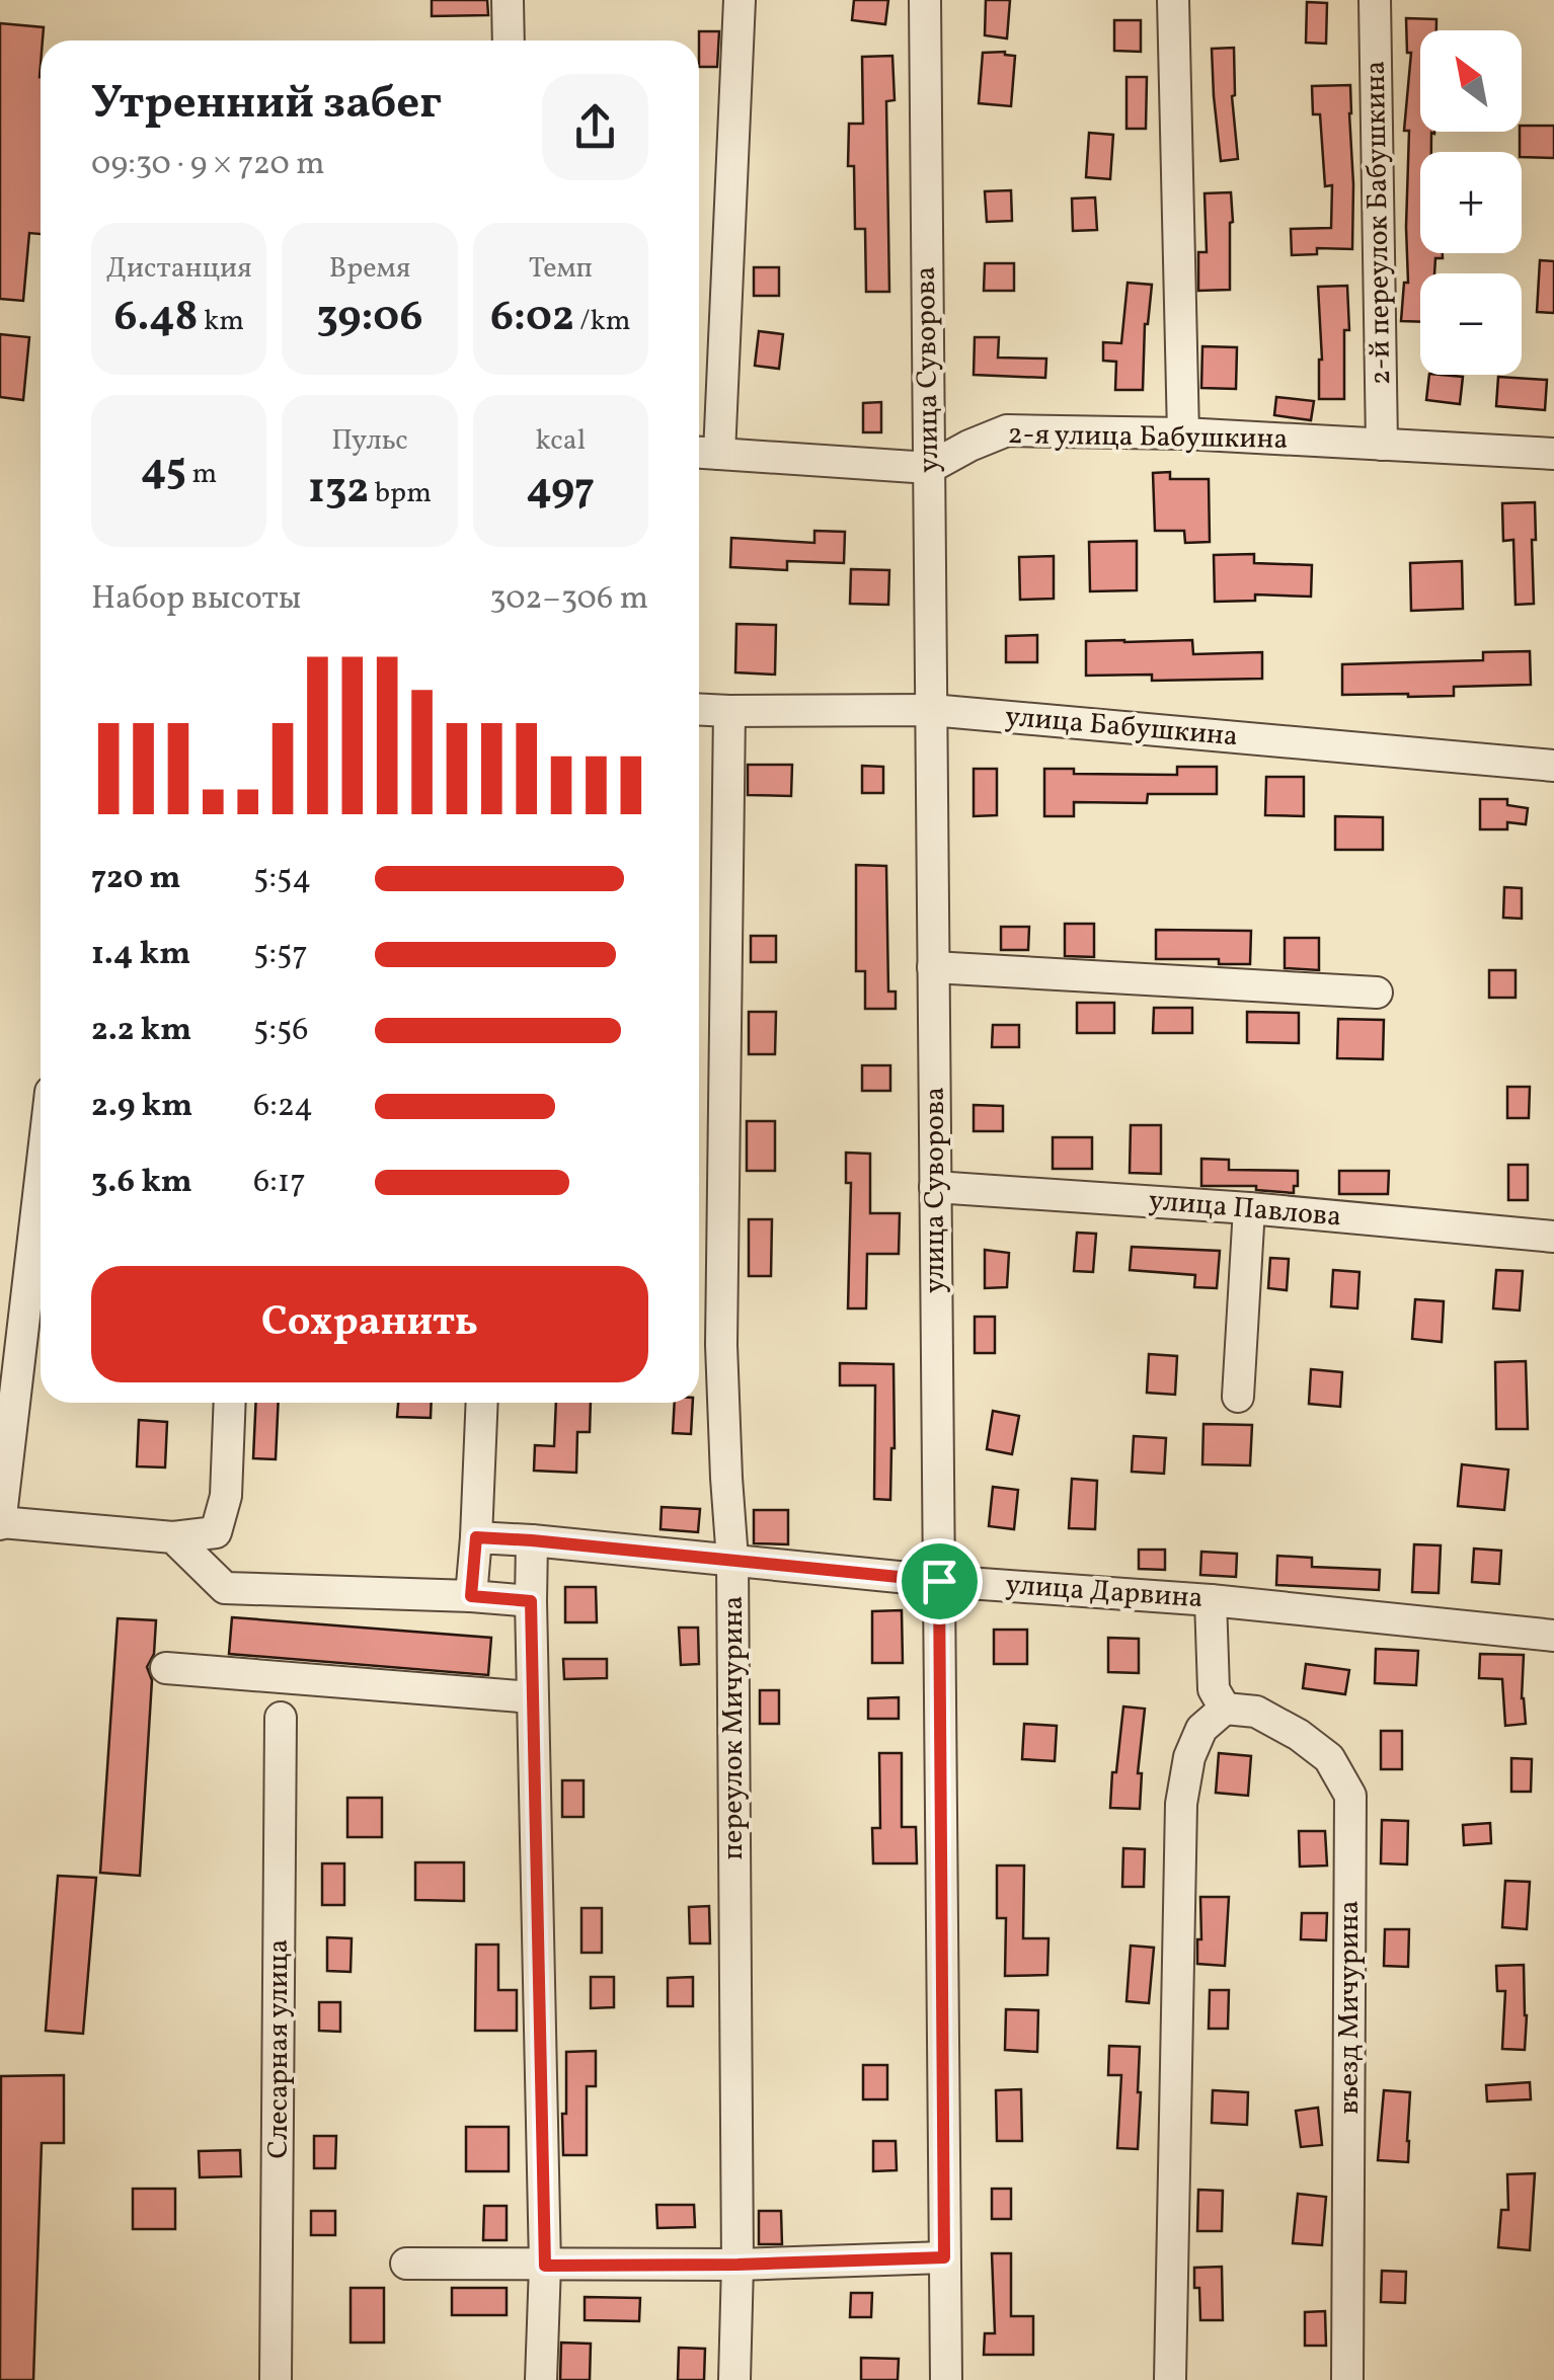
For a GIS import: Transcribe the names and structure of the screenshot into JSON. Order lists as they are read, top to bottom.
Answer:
{
  "streets": {
    "street": [
      "2-й переулок Бабушкина",
      "улица Суворова",
      "2-я улица Бабушкина",
      "улица Бабушкина",
      "улица Павлова",
      "улица Дарвина",
      "переулок Мичурина",
      "въезд Мичурина",
      "Слесарная улица"
    ]
  },
  "crossings": [
    ["2-й переулок Бабушкина", "2-я улица Бабушкина"],
    ["улица Суворова", "2-я улица Бабушкина"],
    ["улица Суворова", "улица Бабушкина"],
    ["улица Суворова", "улица Павлова"],
    ["улица Суворова", "улица Дарвина"],
    ["улица Бабушкина", "переулок Мичурина"],
    ["улица Дарвина", "переулок Мичурина"]
  ],
  "north": "top left",
  "page": {
    "map_buttons": ["+", "−"],
    "heading": ["Утренний забег", "09:30 · 9 × 720 m"],
    "stats": [
      ["Дистанция", "6.48 km"],
      ["Время", "39:06"],
      ["Темп", "6:02 /km"],
      ["45 m"],
      ["Пульс", "132 bpm"],
      ["kcal", "497"]
    ],
    "chart": ["Набор высоты", "302–306 m"],
    "list": [
      {
        "name": "720 m",
        "note": "5:54"
      },
      {
        "name": "1.4 km",
        "note": "5:57"
      },
      {
        "name": "2.2 km",
        "note": "5:56"
      },
      {
        "name": "2.9 km",
        "note": "6:24"
      },
      {
        "name": "3.6 km",
        "note": "6:17"
      }
    ],
    "buttons": "Сохранить"
  }
}
